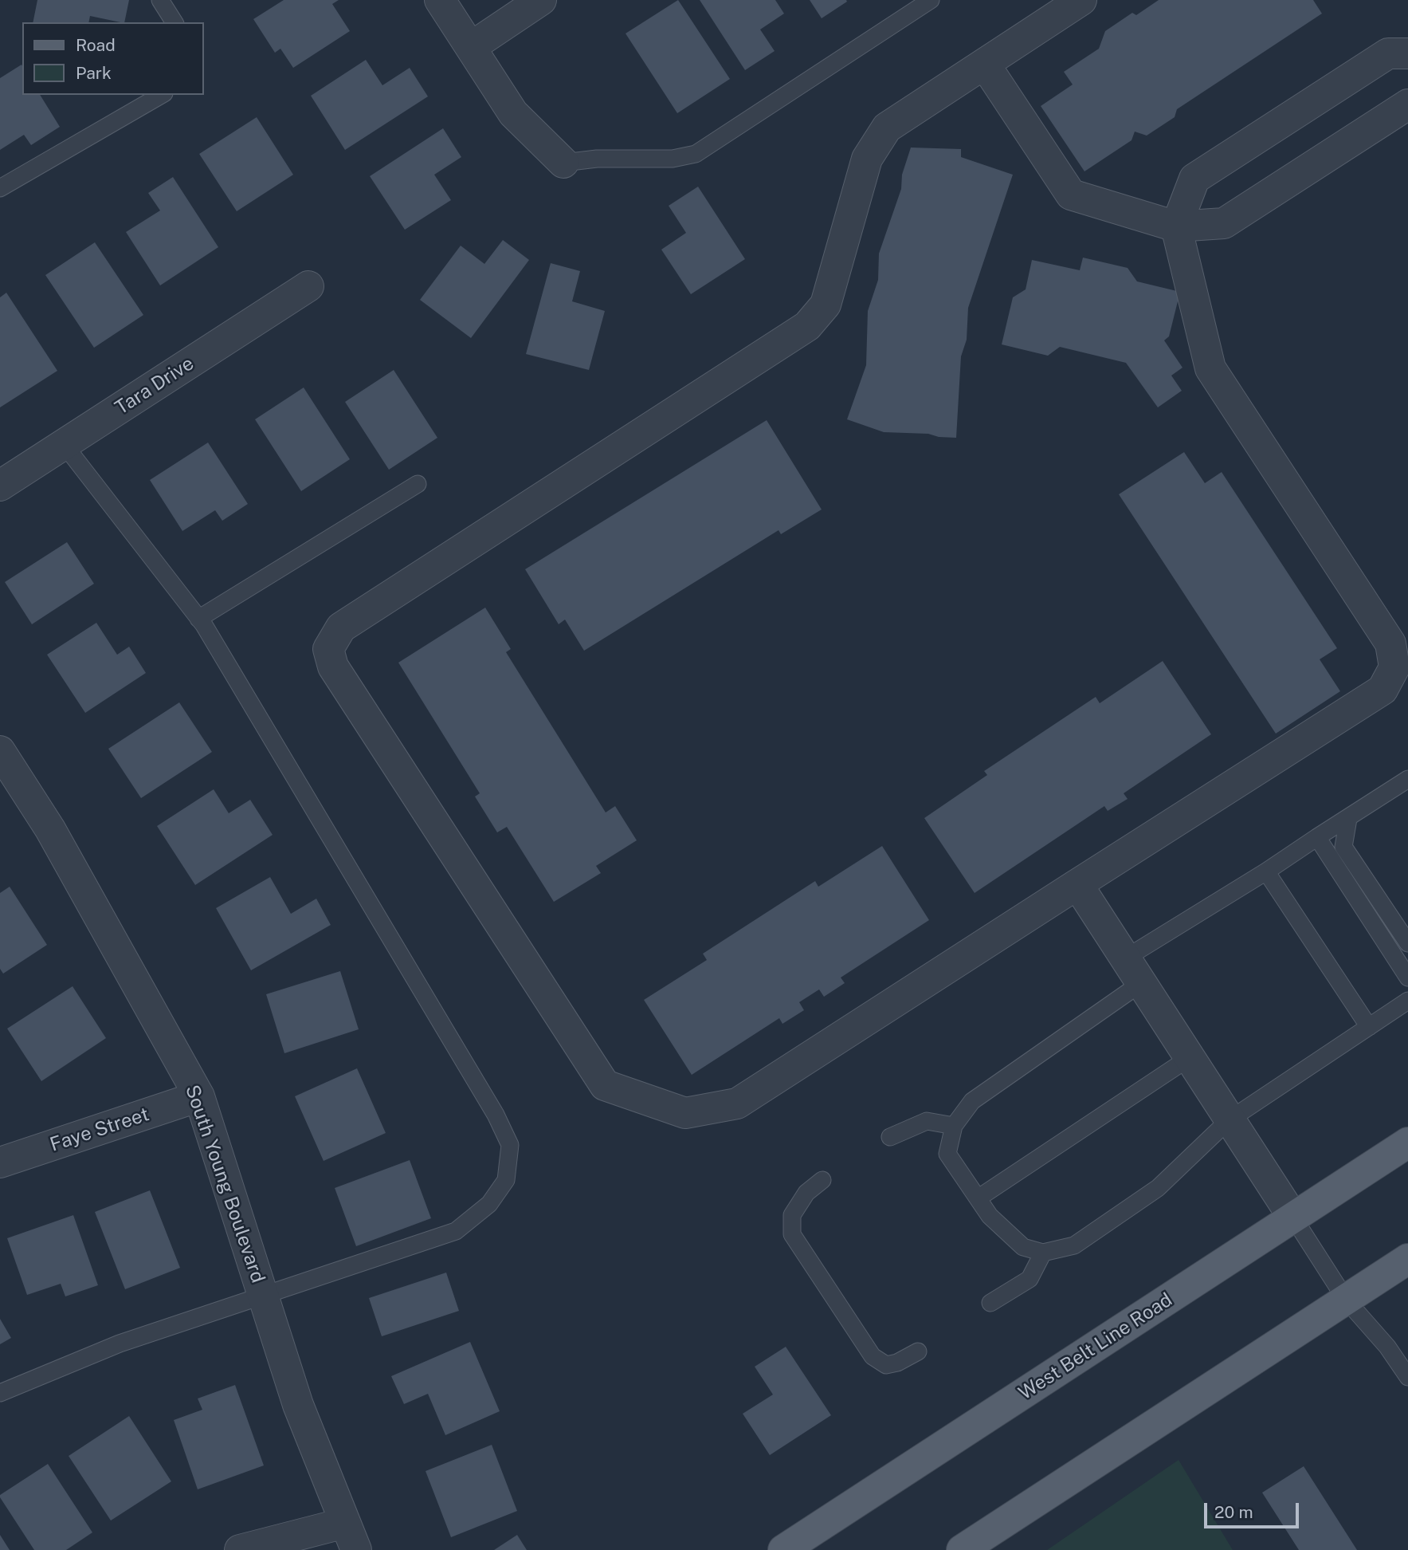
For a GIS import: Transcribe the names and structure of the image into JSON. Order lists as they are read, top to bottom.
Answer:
{
  "streets": {
    "main road": ["West Belt Line Road"],
    "street": ["Tara Drive", "Faye Street", "South Young Boulevard"]
  },
  "crossings": [
    ["Faye Street", "South Young Boulevard"]
  ],
  "legend": ["Road", "Park"],
  "scale_bar": "20 m"
}
